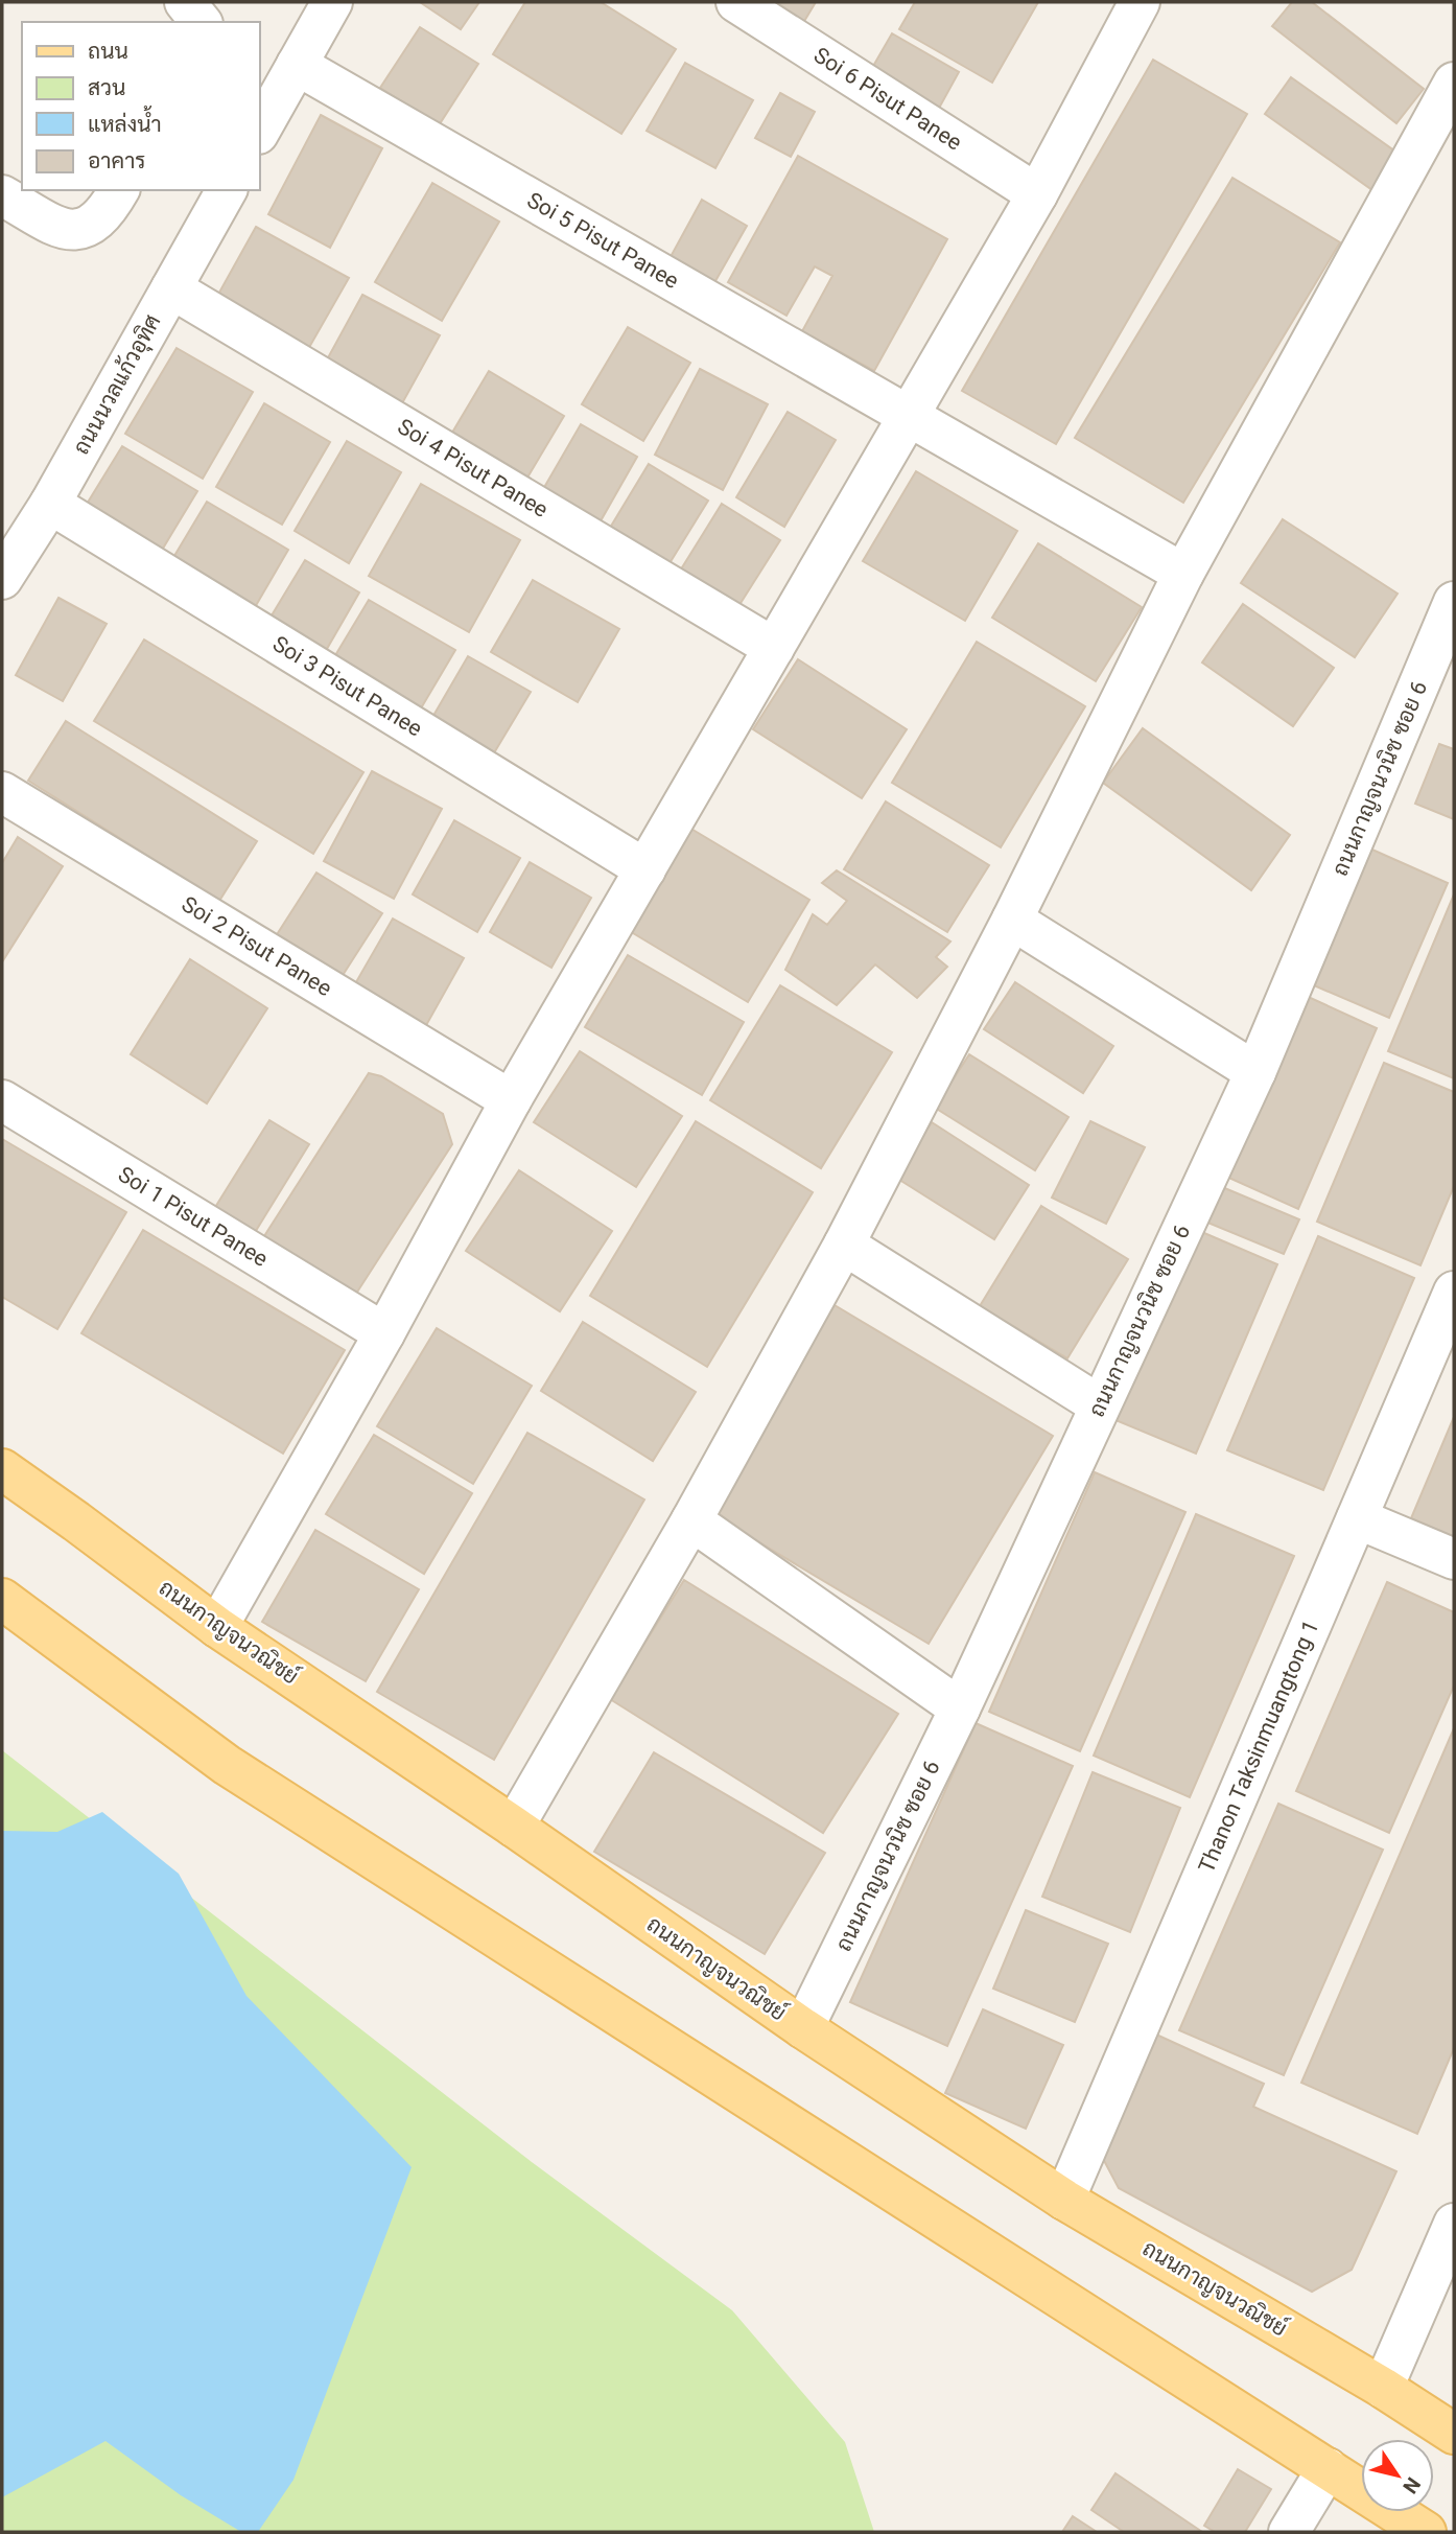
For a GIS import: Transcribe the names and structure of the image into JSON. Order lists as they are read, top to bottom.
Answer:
{
  "streets": {
    "main road": ["ถนนกาญจนวณิชย์"],
    "street": [
      "Soi 6 Pisut Panee",
      "Soi 5 Pisut Panee",
      "ถนนนวลแก้วอุทิศ",
      "Soi 4 Pisut Panee",
      "Soi 3 Pisut Panee",
      "ถนนกาญจนวนิช ซอย 6",
      "Soi 2 Pisut Panee",
      "Soi 1 Pisut Panee",
      "Thanon Taksinmuangtong 1"
    ]
  },
  "crossings": [
    ["ถนนนวลแก้วอุทิศ", "Soi 4 Pisut Panee"],
    ["ถนนนวลแก้วอุทิศ", "Soi 3 Pisut Panee"],
    ["ถนนกาญจนวนิช ซอย 6", "ถนนกาญจนวณิชย์"],
    ["ถนนกาญจนวณิชย์", "Thanon Taksinmuangtong 1"]
  ],
  "legend": [
    "ถนน",
    "สวน",
    "แหล่งน้ำ",
    "อาคาร"
  ],
  "north": "bottom right"
}
